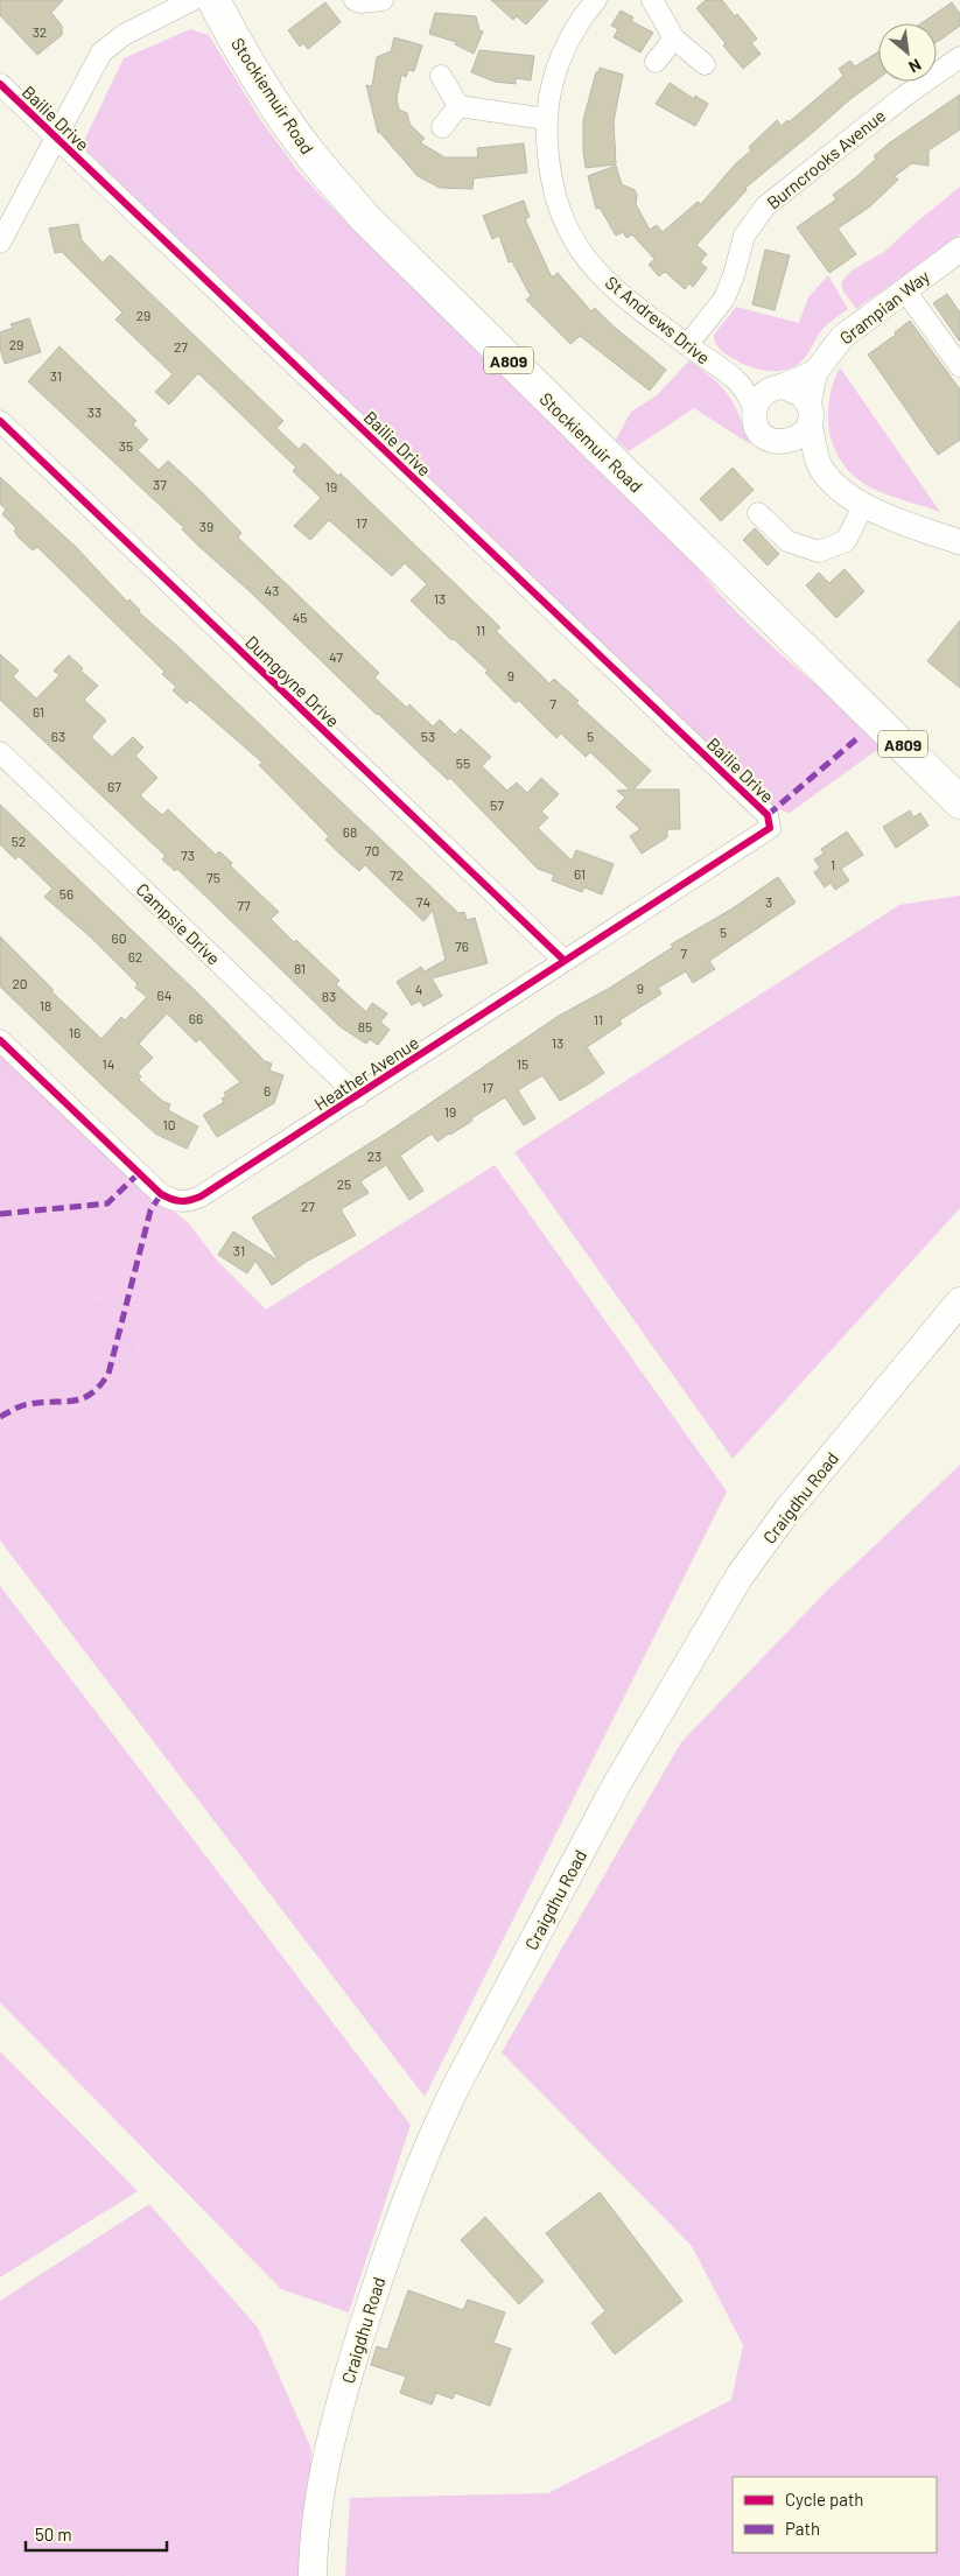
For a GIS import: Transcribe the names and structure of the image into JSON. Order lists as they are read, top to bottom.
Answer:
{
  "streets": {
    "main road": ["Stockiemuir Road", "A809", "Craigdhu Road"],
    "street": [
      "Bailie Drive",
      "Burncrooks Avenue",
      "Grampian Way",
      "St Andrews Drive",
      "Dumgoyne Drive",
      "Campsie Drive",
      "Heather Avenue"
    ]
  },
  "crossings": [
    ["Bailie Drive", "Heather Avenue"],
    ["Burncrooks Avenue", "St Andrews Drive"],
    ["Grampian Way", "St Andrews Drive"],
    ["Dumgoyne Drive", "Heather Avenue"],
    ["Campsie Drive", "Heather Avenue"]
  ],
  "house_numbers": [
    "32",
    "29",
    "29",
    "27",
    "31",
    "33",
    "35",
    "37",
    "19",
    "17",
    "39",
    "43",
    "13",
    "45",
    "11",
    "47",
    "9",
    "7",
    "61",
    "63",
    "53",
    "5",
    "55",
    "67",
    "57",
    "68",
    "52",
    "70",
    "73",
    "1",
    "61",
    "72",
    "75",
    "56",
    "74",
    "3",
    "77",
    "5",
    "60",
    "76",
    "7",
    "62",
    "81",
    "20",
    "9",
    "4",
    "64",
    "83",
    "18",
    "66",
    "11",
    "85",
    "16",
    "13",
    "14",
    "15",
    "17",
    "6",
    "19",
    "10",
    "23",
    "25",
    "27",
    "31"
  ],
  "legend": ["Cycle path", "Path"],
  "scale_bar": "50 m",
  "north": "bottom right"
}
